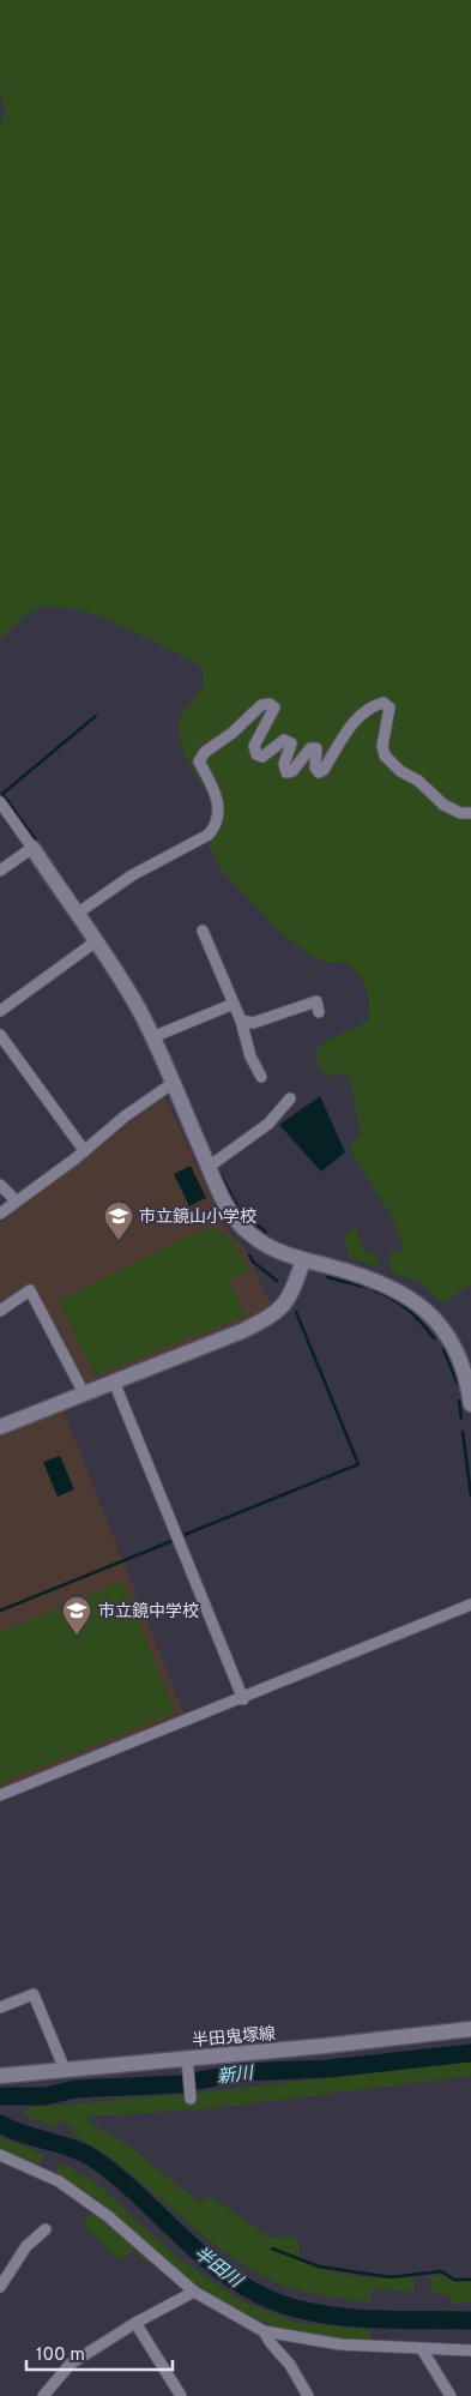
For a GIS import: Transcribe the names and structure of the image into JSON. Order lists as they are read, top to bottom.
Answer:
{
  "streets": {
    "street": ["半田鬼塚線"]
  },
  "water": ["新川", "半田川"],
  "places": {
    "school or university": ["市立鏡山小学校", "市立鏡中学校"]
  },
  "scale_bar": "100 m"
}
